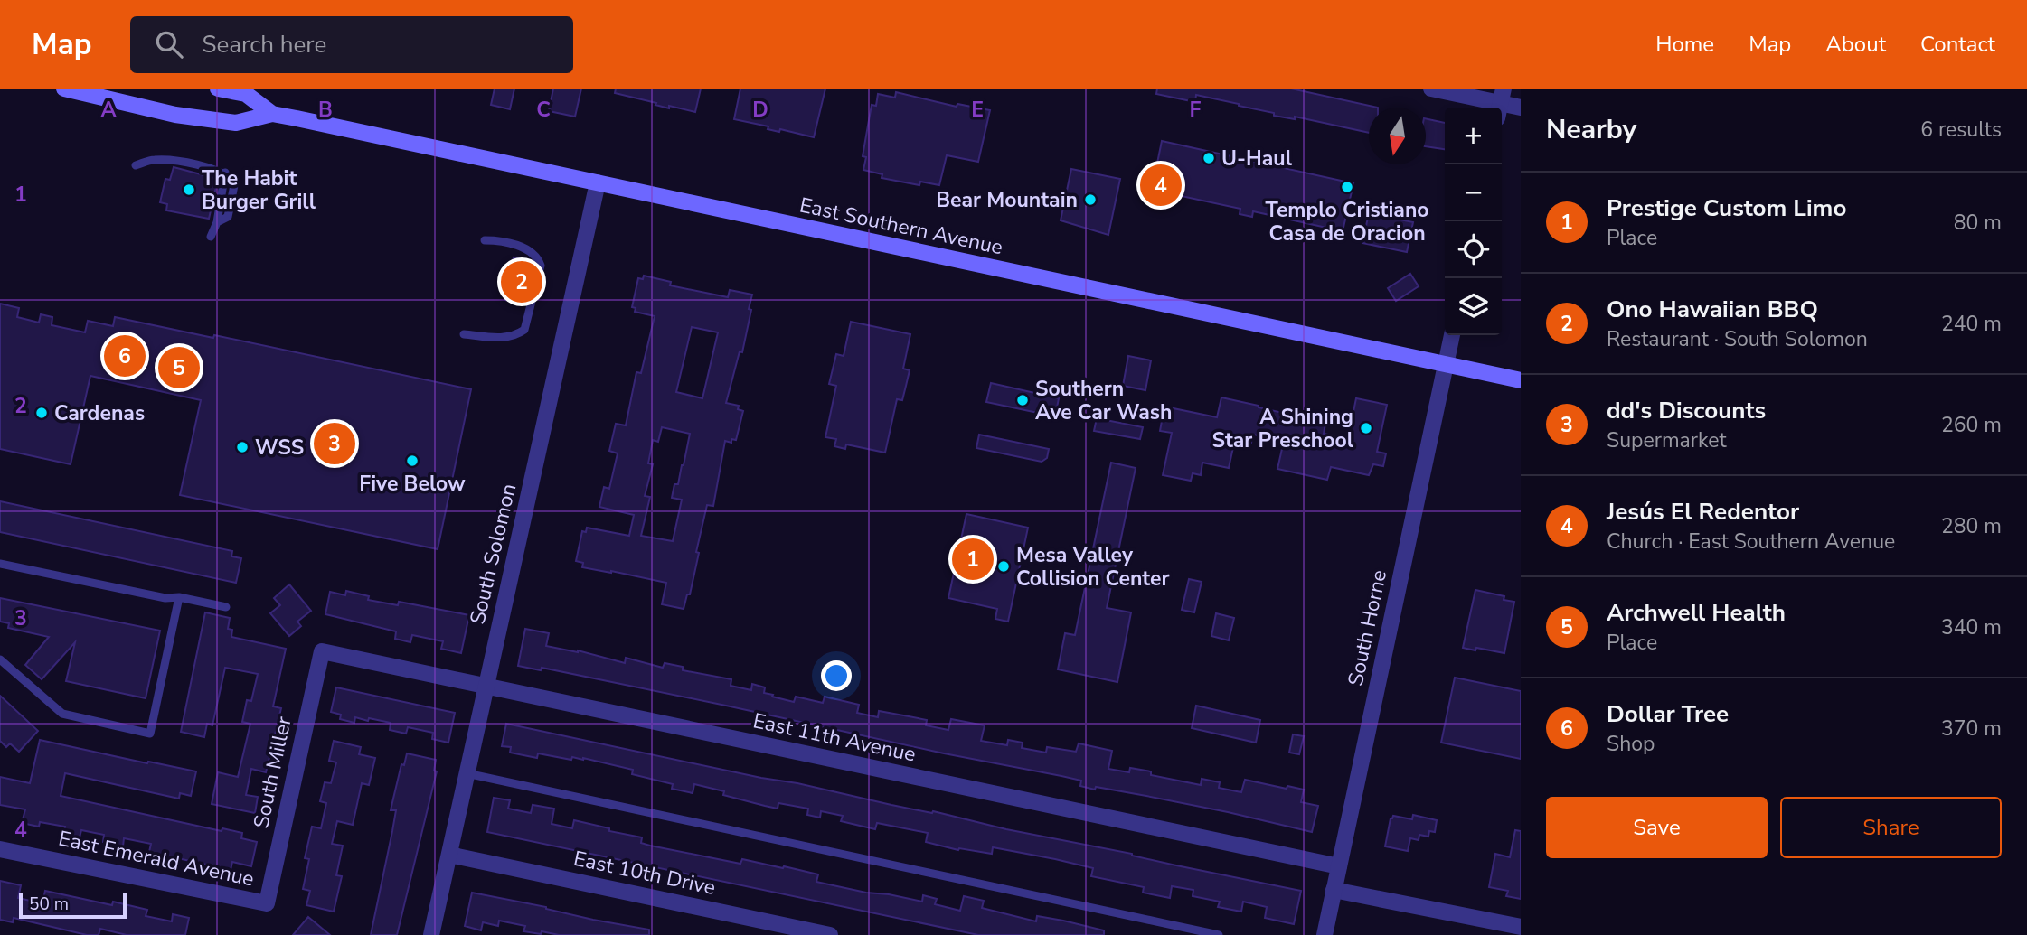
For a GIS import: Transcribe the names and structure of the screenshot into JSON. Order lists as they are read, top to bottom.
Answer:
{
  "streets": {
    "main road": ["East Southern Avenue"],
    "street": [
      "South Solomon",
      "South Horne",
      "East 11th Avenue",
      "South Miller",
      "East Emerald Avenue",
      "East 10th Drive"
    ]
  },
  "crossings": [
    ["East Southern Avenue", "South Solomon"],
    ["East Southern Avenue", "South Horne"],
    ["South Solomon", "East 11th Avenue"],
    ["South Solomon", "East 10th Drive"],
    ["South Horne", "East 11th Avenue"],
    ["East 11th Avenue", "South Miller"],
    ["South Miller", "East Emerald Avenue"]
  ],
  "places": [
    "U-Haul",
    "Templo Cristiano Casa de Oracion",
    "The Habit Burger Grill",
    "Bear Mountain",
    "Southern Ave Car Wash",
    "Cardenas",
    "A Shining Star Preschool",
    "WSS",
    "Five Below",
    "Mesa Valley Collision Center"
  ],
  "scale_bar": "50 m",
  "north": "bottom",
  "page": {
    "header": "Map",
    "search": "Search here",
    "nav": [
      "Home",
      "Map",
      "About",
      "Contact"
    ],
    "heading": ["Nearby", "6 results"],
    "map_buttons": ["+", "−"],
    "pins": [
      "4",
      "2",
      "6",
      "5",
      "3",
      "1"
    ],
    "list": [
      {
        "mark": "1",
        "name": "Prestige Custom Limo",
        "note": "Place",
        "value": "80 m"
      },
      {
        "mark": "2",
        "name": "Ono Hawaiian BBQ",
        "note": "Restaurant · South Solomon",
        "value": "240 m"
      },
      {
        "mark": "3",
        "name": "dd's Discounts",
        "note": "Supermarket",
        "value": "260 m"
      },
      {
        "mark": "4",
        "name": "Jesús El Redentor",
        "note": "Church · East Southern Avenue",
        "value": "280 m"
      },
      {
        "mark": "5",
        "name": "Archwell Health",
        "note": "Place",
        "value": "340 m"
      },
      {
        "mark": "6",
        "name": "Dollar Tree",
        "note": "Shop",
        "value": "370 m"
      }
    ],
    "buttons": ["Save", "Share"],
    "scale": "50 m"
  },
  "grid": {
    "columns": [
      "A",
      "B",
      "C",
      "D",
      "E",
      "F"
    ],
    "rows": [
      "1",
      "2",
      "3",
      "4"
    ]
  }
}
